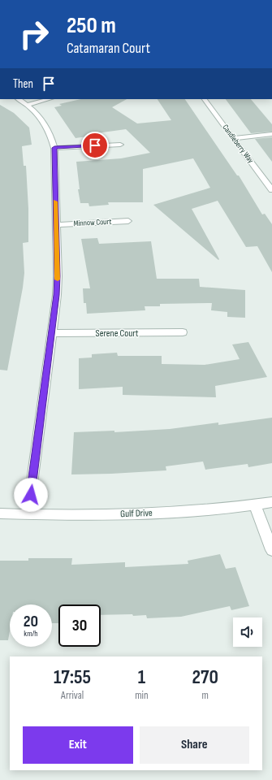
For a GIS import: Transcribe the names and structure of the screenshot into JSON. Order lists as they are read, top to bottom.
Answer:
{
  "streets": {
    "street": [
      "Candleberry Way",
      "Minnow Court",
      "Serene Court",
      "Gulf Drive"
    ]
  },
  "page": {
    "turn": ["250 m", "Catamaran Court"],
    "then": "Then",
    "speed": "20 km/h",
    "limit": "30",
    "eta": [
      "17:55",
      "Arrival",
      "1",
      "min",
      "270",
      "m"
    ],
    "buttons": ["Exit", "Share"]
  }
}
